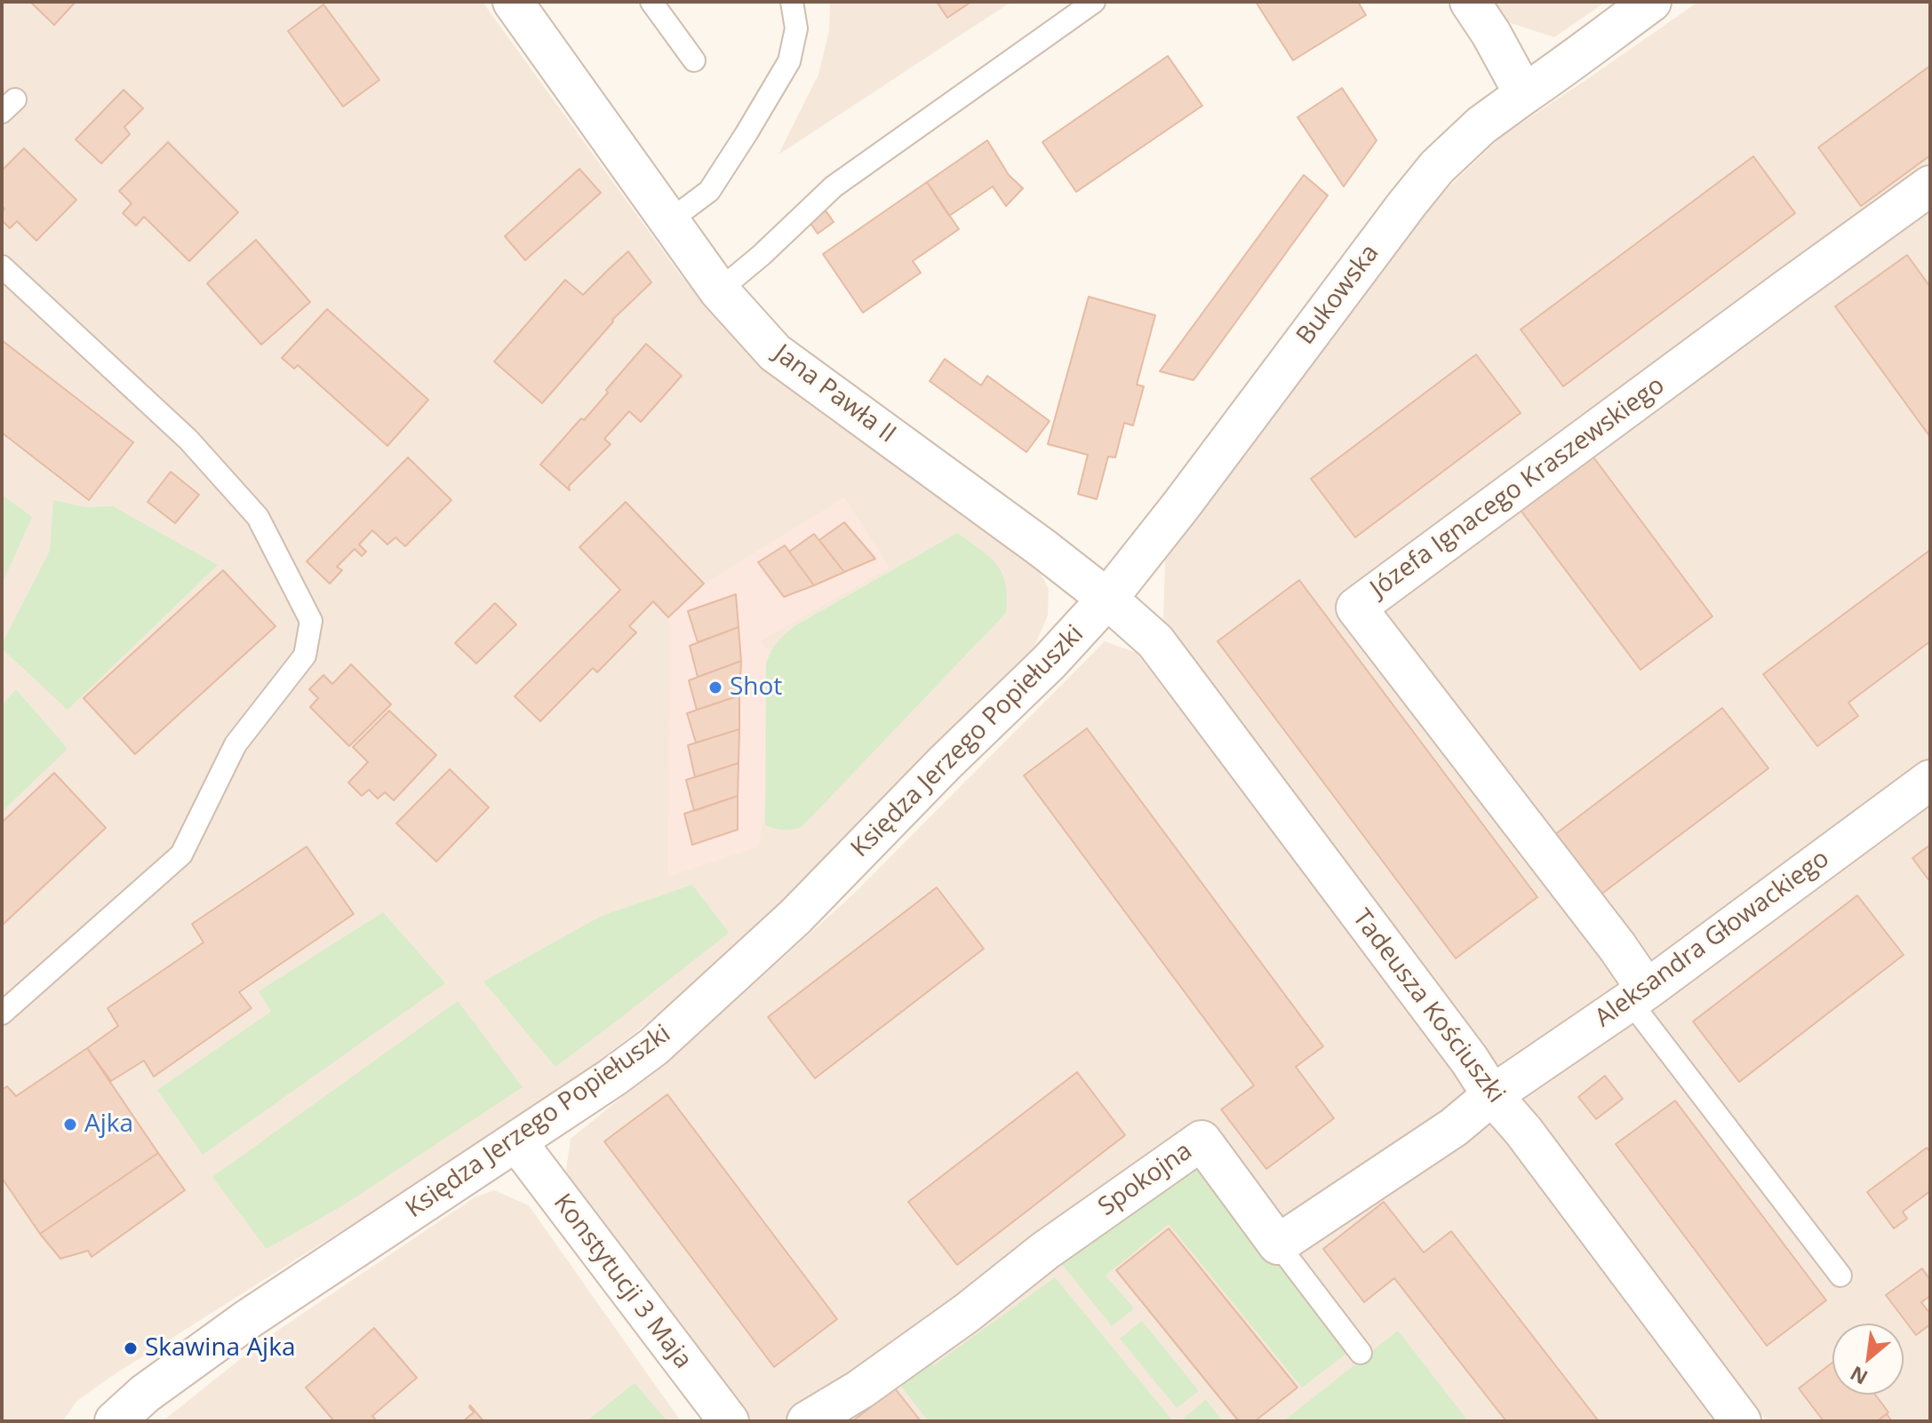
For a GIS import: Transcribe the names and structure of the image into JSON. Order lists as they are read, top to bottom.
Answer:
{
  "streets": {
    "street": [
      "Bukowska",
      "Jana Pawła II",
      "Józefa Ignacego Kraszewskiego",
      "Księdza Jerzego Popiełuszki",
      "Aleksandra Głowackiego",
      "Tadeusza Kościuszki",
      "Spokojna",
      "Konstytucji 3 Maja"
    ]
  },
  "crossings": [
    ["Bukowska", "Jana Pawła II"],
    ["Bukowska", "Księdza Jerzego Popiełuszki"],
    ["Bukowska", "Tadeusza Kościuszki"],
    ["Jana Pawła II", "Księdza Jerzego Popiełuszki"],
    ["Jana Pawła II", "Tadeusza Kościuszki"],
    ["Józefa Ignacego Kraszewskiego", "Aleksandra Głowackiego"],
    ["Księdza Jerzego Popiełuszki", "Tadeusza Kościuszki"],
    ["Księdza Jerzego Popiełuszki", "Konstytucji 3 Maja"],
    ["Aleksandra Głowackiego", "Tadeusza Kościuszki"]
  ],
  "places": ["Shot", "Ajka", "Skawina Ajka"],
  "north": "bottom left"
}
